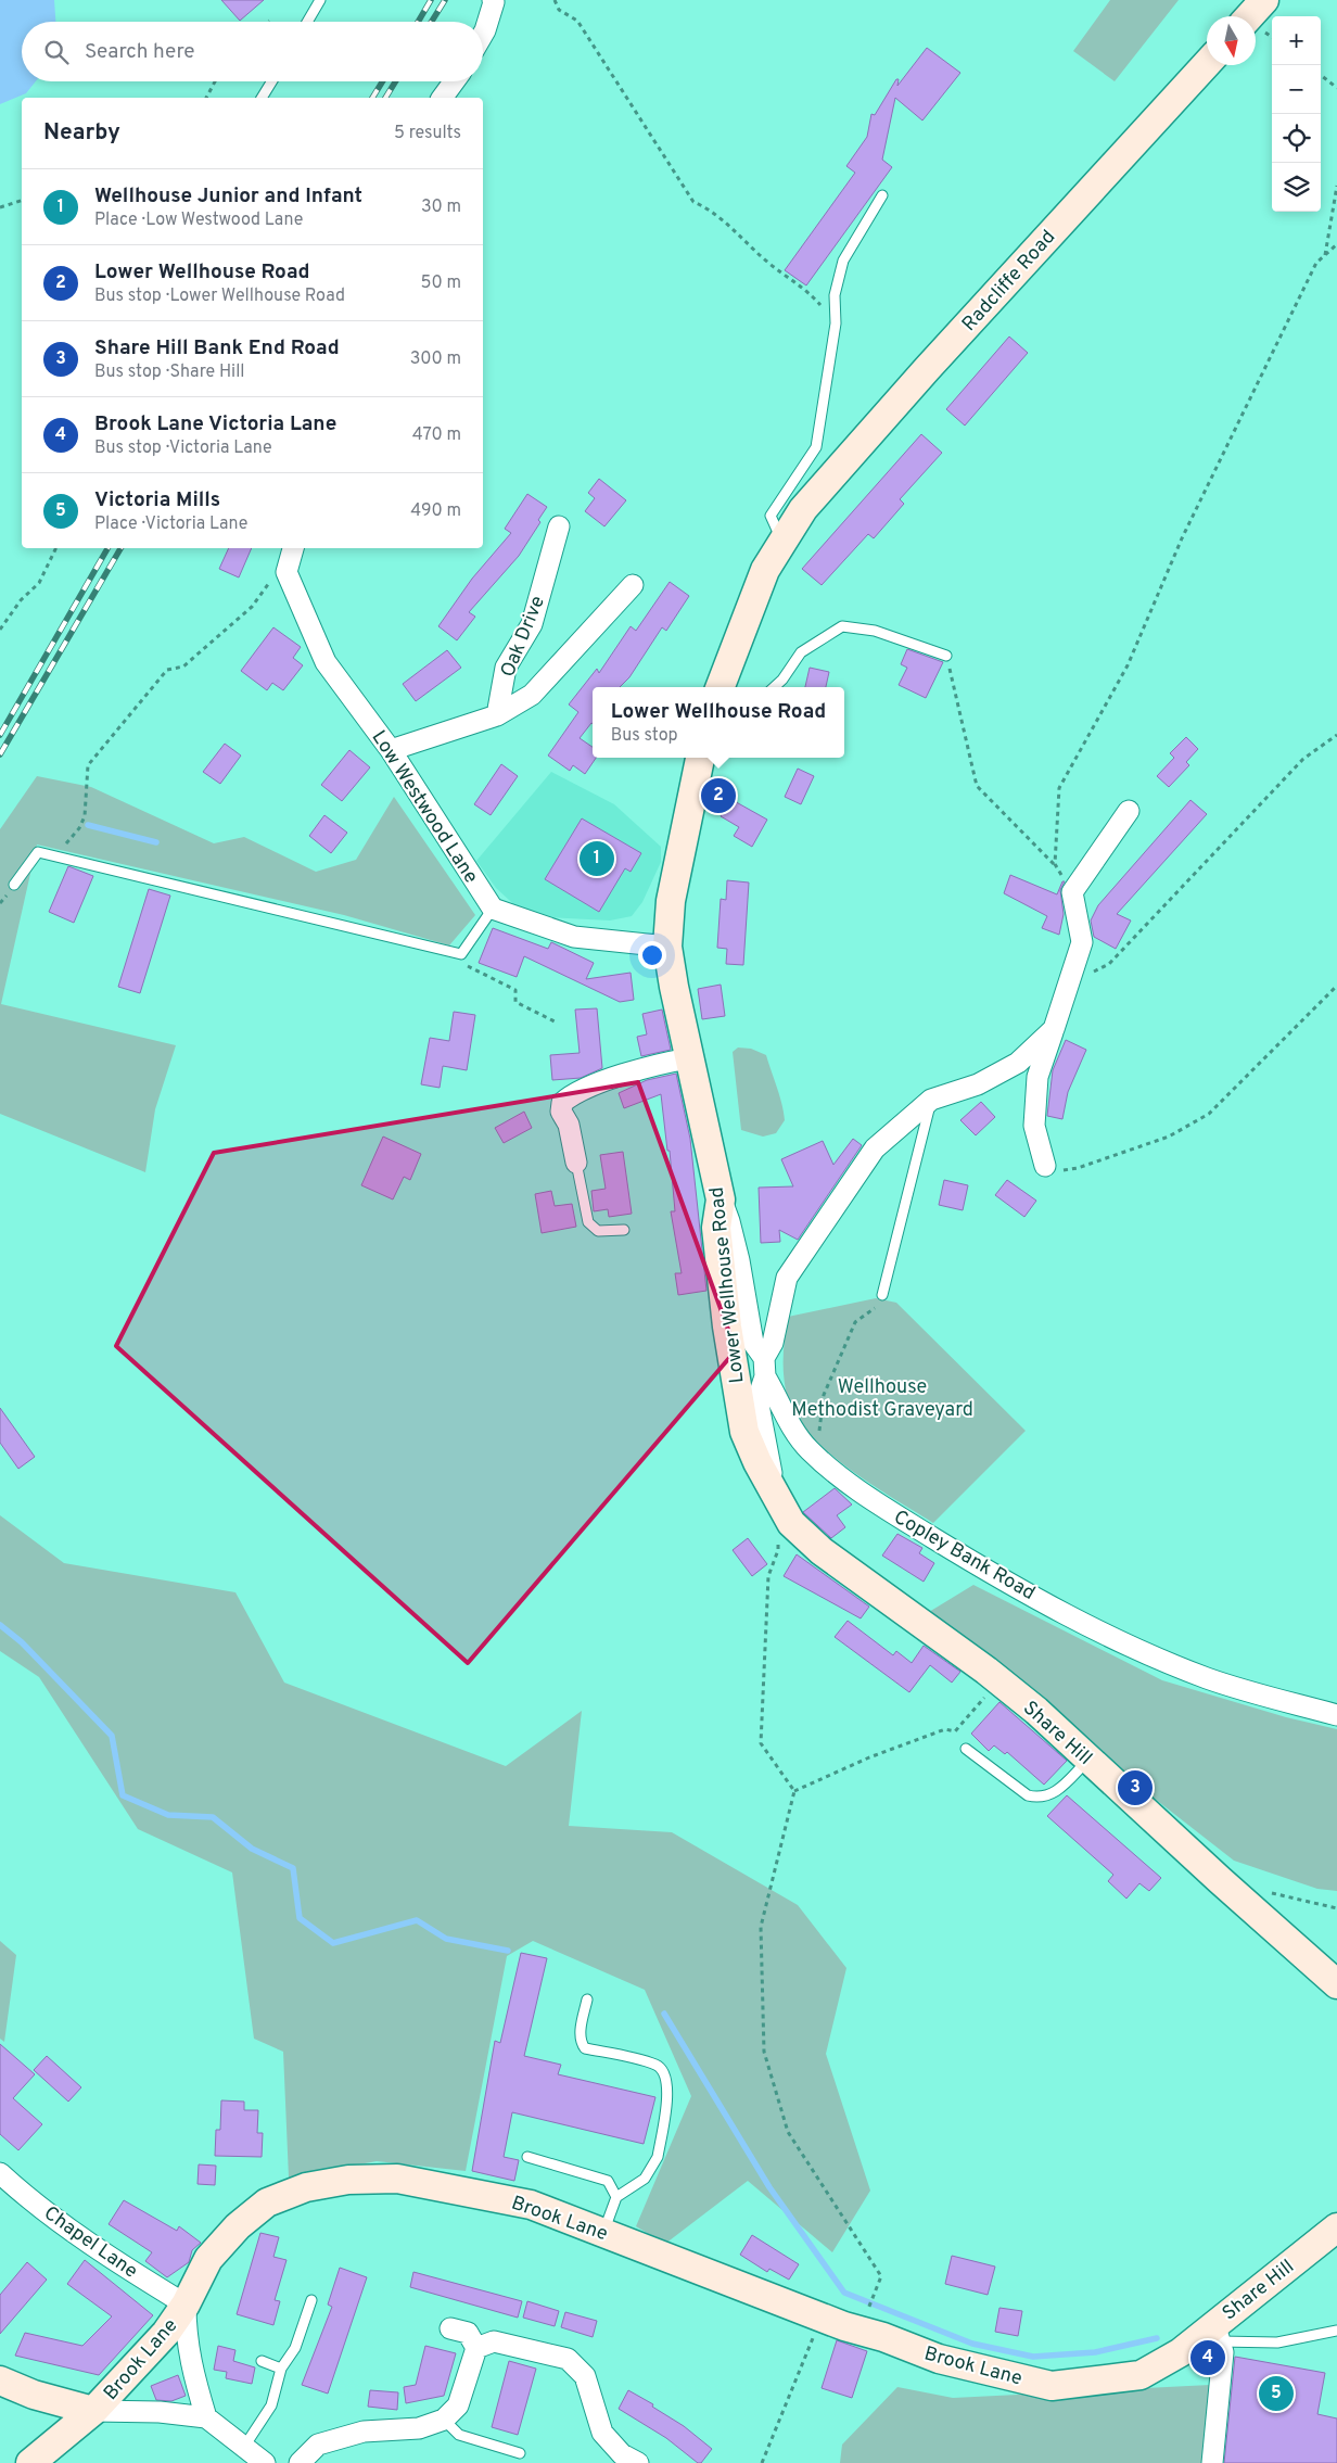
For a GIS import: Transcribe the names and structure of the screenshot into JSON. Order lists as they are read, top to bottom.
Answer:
{
  "streets": {
    "street": [
      "Radcliffe Road",
      "Oak Drive",
      "Low Westwood Lane",
      "Lower Wellhouse Road",
      "Copley Bank Road",
      "Share Hill",
      "Brook Lane",
      "Chapel Lane"
    ]
  },
  "crossings": [
    ["Oak Drive", "Low Westwood Lane"],
    ["Lower Wellhouse Road", "Copley Bank Road"],
    ["Lower Wellhouse Road", "Share Hill"],
    ["Share Hill", "Brook Lane"],
    ["Brook Lane", "Chapel Lane"]
  ],
  "parks": ["Wellhouse Methodist Graveyard"],
  "north": "bottom",
  "page": {
    "map_buttons": ["+", "−"],
    "search": "Search here",
    "heading": ["Nearby", "5 results"],
    "list": [
      {
        "mark": "1",
        "name": "Wellhouse Junior and Infant",
        "note": "Place · Low Westwood Lane",
        "value": "30 m"
      },
      {
        "mark": "2",
        "name": "Lower Wellhouse Road",
        "note": "Bus stop · Lower Wellhouse Road",
        "value": "50 m"
      },
      {
        "mark": "3",
        "name": "Share Hill Bank End Road",
        "note": "Bus stop · Share Hill",
        "value": "300 m"
      },
      {
        "mark": "4",
        "name": "Brook Lane Victoria Lane",
        "note": "Bus stop · Victoria Lane",
        "value": "470 m"
      },
      {
        "mark": "5",
        "name": "Victoria Mills",
        "note": "Place · Victoria Lane",
        "value": "490 m"
      }
    ],
    "popup": ["Lower Wellhouse Road", "Bus stop"],
    "pins": [
      "2",
      "1",
      "3",
      "4",
      "5"
    ]
  }
}
